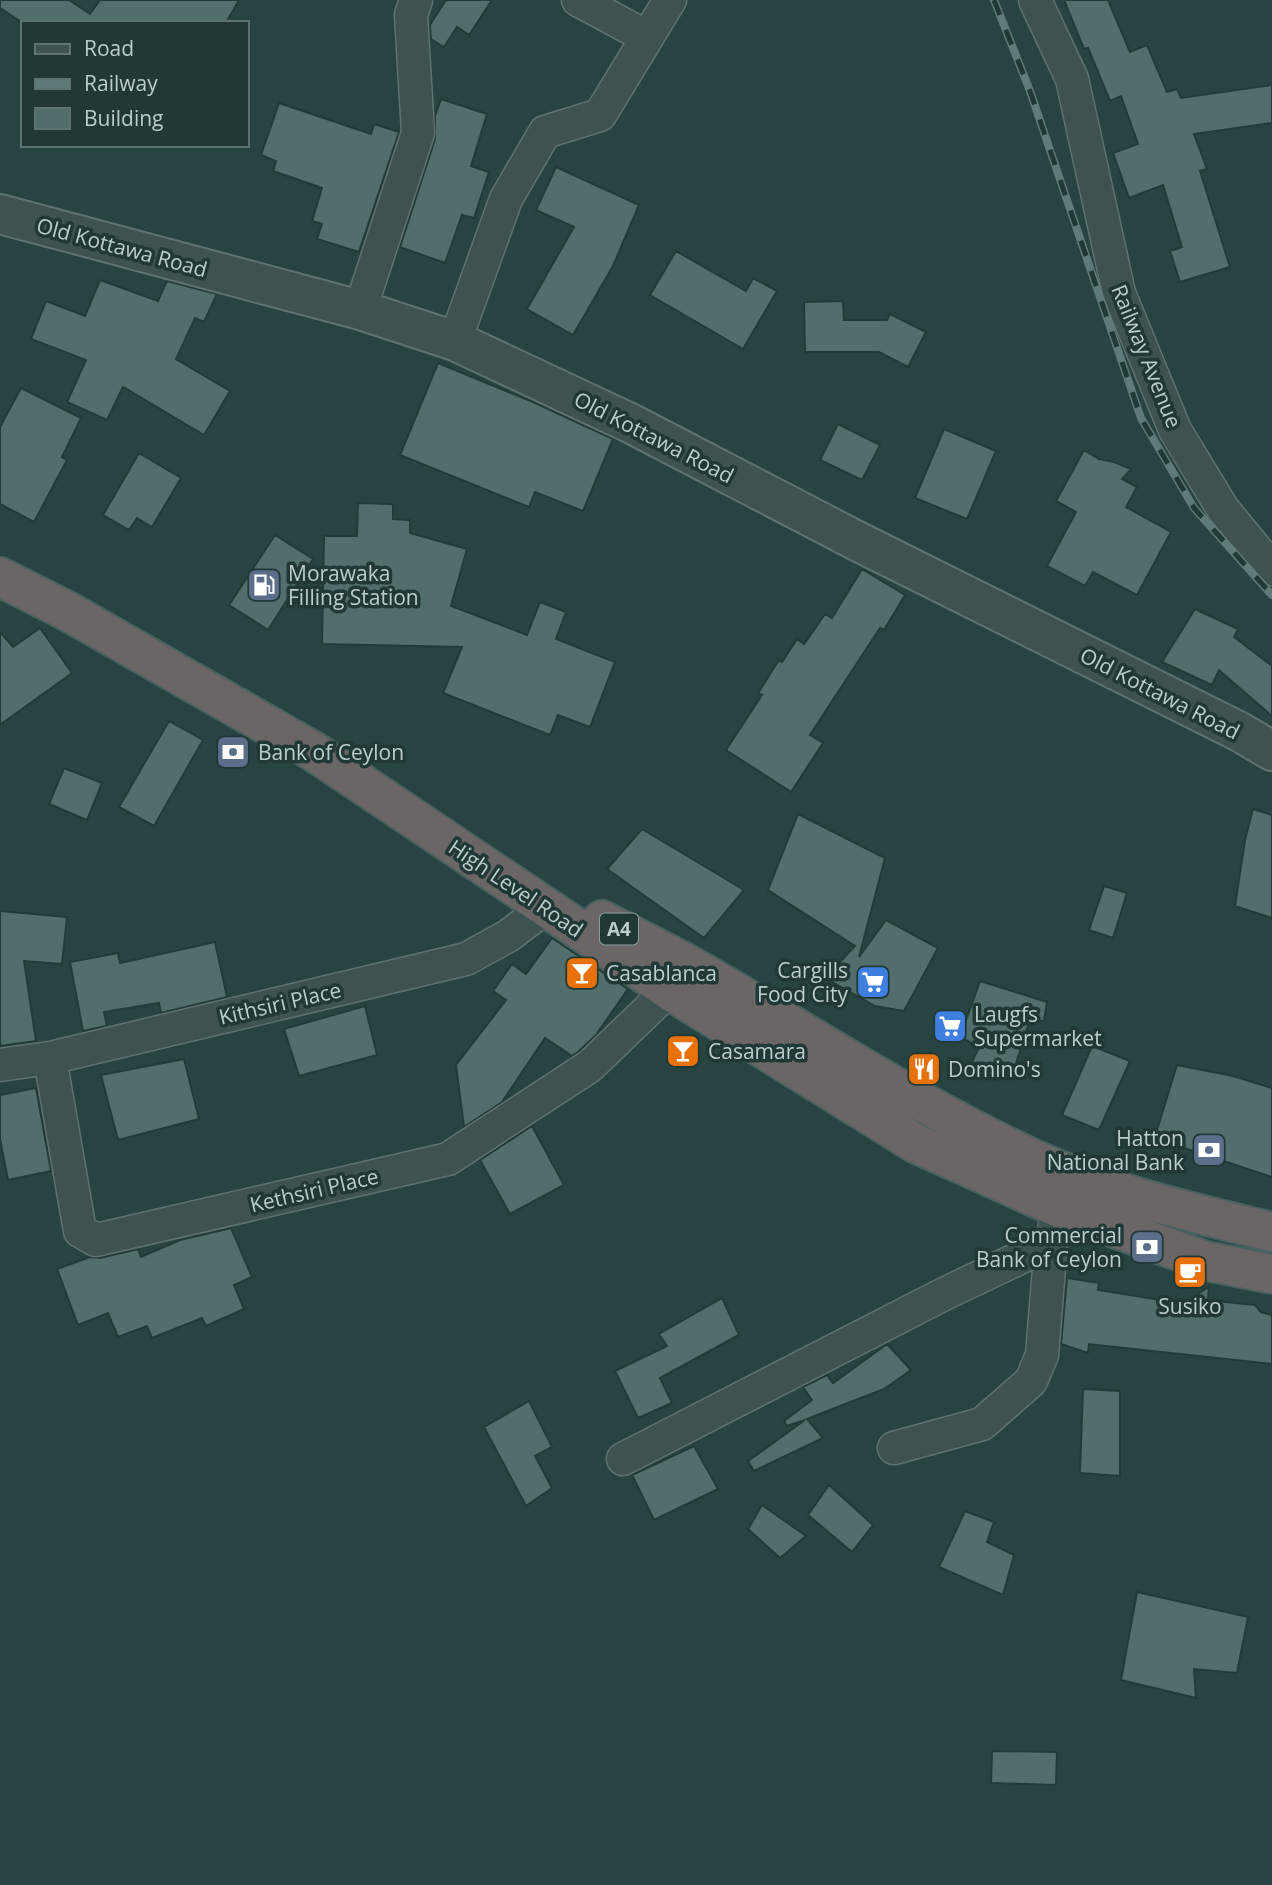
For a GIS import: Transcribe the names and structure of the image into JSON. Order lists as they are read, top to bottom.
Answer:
{
  "streets": {
    "highway": ["High Level Road", "A4"],
    "street": [
      "Old Kottawa Road",
      "Railway Avenue",
      "Kithsiri Place",
      "Kethsiri Place"
    ]
  },
  "crossings": [
    ["High Level Road", "Kithsiri Place"],
    ["High Level Road", "Kethsiri Place"],
    ["Kithsiri Place", "Kethsiri Place"]
  ],
  "places": {
    "fuel station": ["Morawaka Filling Station"],
    "bank": ["Bank of Ceylon", "Hatton National Bank", "Commercial Bank of Ceylon"],
    "bar": ["Casablanca", "Casamara"],
    "supermarket": ["Cargills Food City", "Laugfs Supermarket"],
    "restaurant": ["Domino's"],
    "cafe": ["Susiko"]
  },
  "legend": ["Road", "Railway", "Building"]
}
